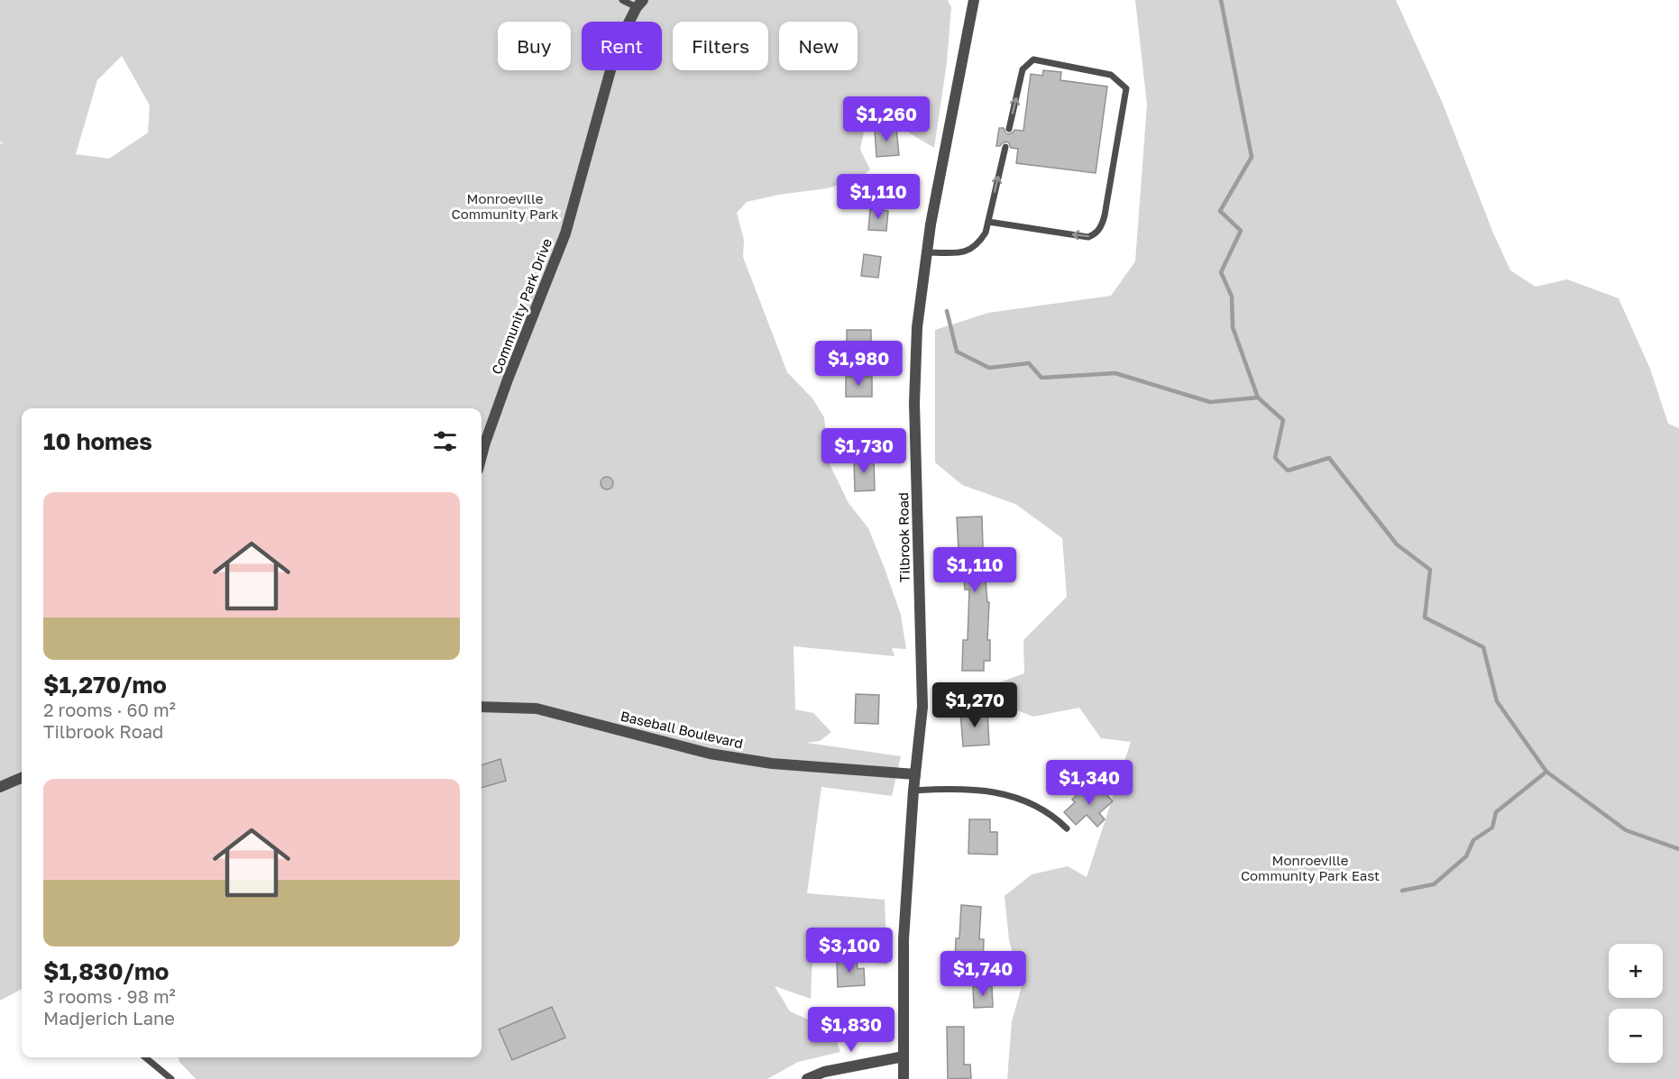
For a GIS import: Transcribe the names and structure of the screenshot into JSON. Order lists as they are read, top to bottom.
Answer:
{
  "streets": {
    "street": ["Community Park Drive", "Tilbrook Road", "Baseball Boulevard"]
  },
  "crossings": [
    ["Tilbrook Road", "Baseball Boulevard"]
  ],
  "parks": ["Monroeville Community Park", "Monroeville Community Park East"],
  "page": {
    "chip": [
      "Buy",
      "Rent",
      "Filters",
      "New"
    ],
    "price": [
      "$1,260",
      "$1,110",
      "$1,980",
      "$1,730",
      "$1,110",
      "$1,270",
      "$1,340",
      "$3,100",
      "$1,740",
      "$1,830"
    ],
    "heading": "10 homes",
    "list": [
      {
        "name": "$1,270/mo",
        "note": "2 rooms · 60 m² · Tilbrook Road"
      },
      {
        "name": "$1,830/mo",
        "note": "3 rooms · 98 m² · Madjerich Lane"
      }
    ],
    "map_buttons": ["+", "−"]
  }
}
